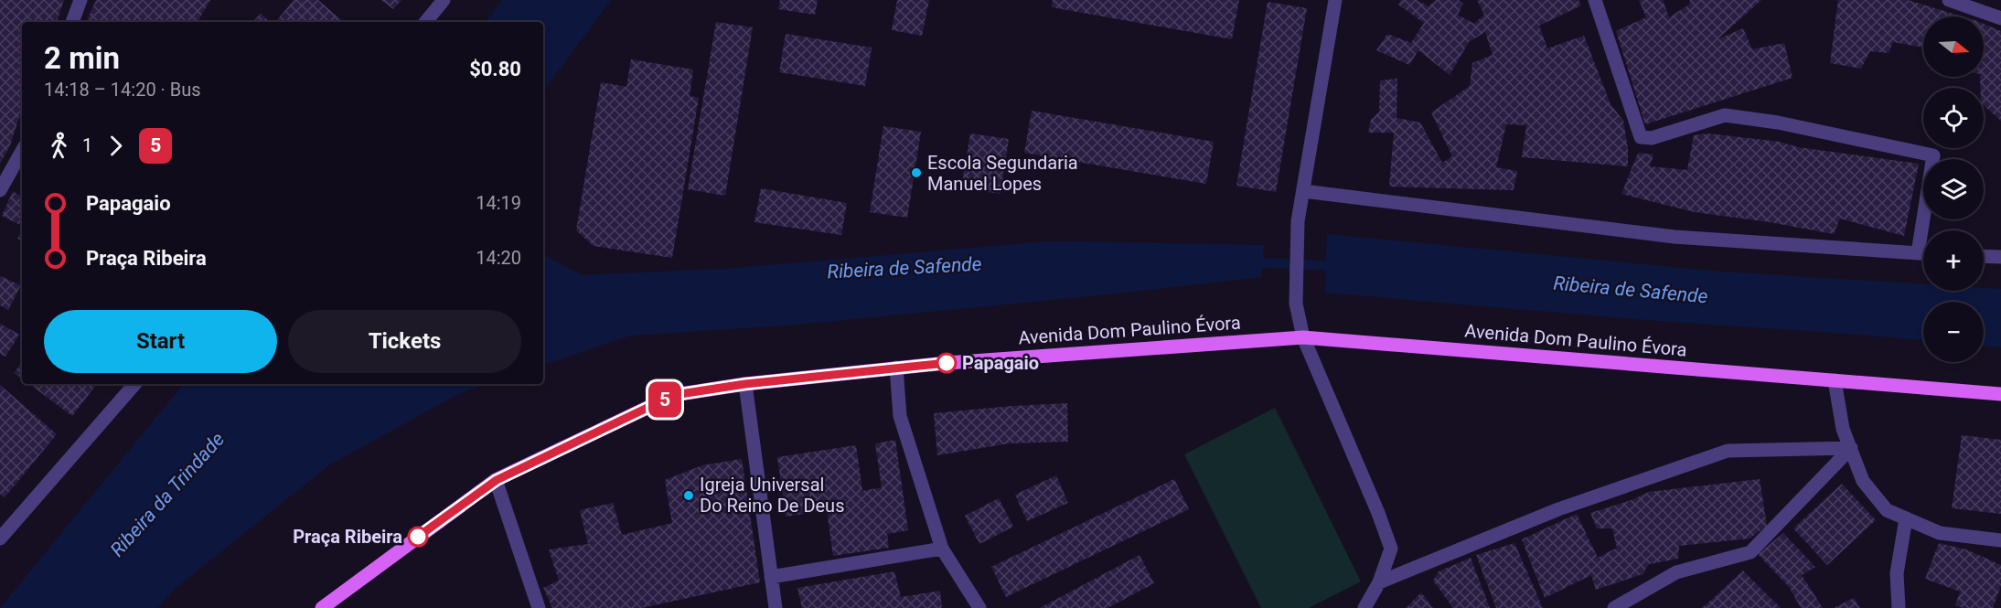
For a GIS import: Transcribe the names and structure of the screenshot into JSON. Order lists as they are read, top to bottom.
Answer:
{
  "streets": {
    "main road": ["Avenida Dom Paulino Évora"]
  },
  "water": ["Ribeira de Safende", "Ribeira da Trindade"],
  "places": [
    "Escola Segundaria Manuel Lopes",
    "Papagaio",
    "Igreja Universal Do Reino De Deus",
    "Praça Ribeira"
  ],
  "lines": ["bus line 5"],
  "north": "right",
  "page": {
    "on_map": "5",
    "map_buttons": ["+", "−"],
    "heading": ["2 min", "14:18 – 14:20 · Bus", "$0.80"],
    "legs": ["1", "5"],
    "list": [
      {
        "name": "Papagaio",
        "value": "14:19"
      },
      {
        "name": "Praça Ribeira",
        "value": "14:20"
      }
    ],
    "buttons": ["Start", "Tickets"]
  }
}
